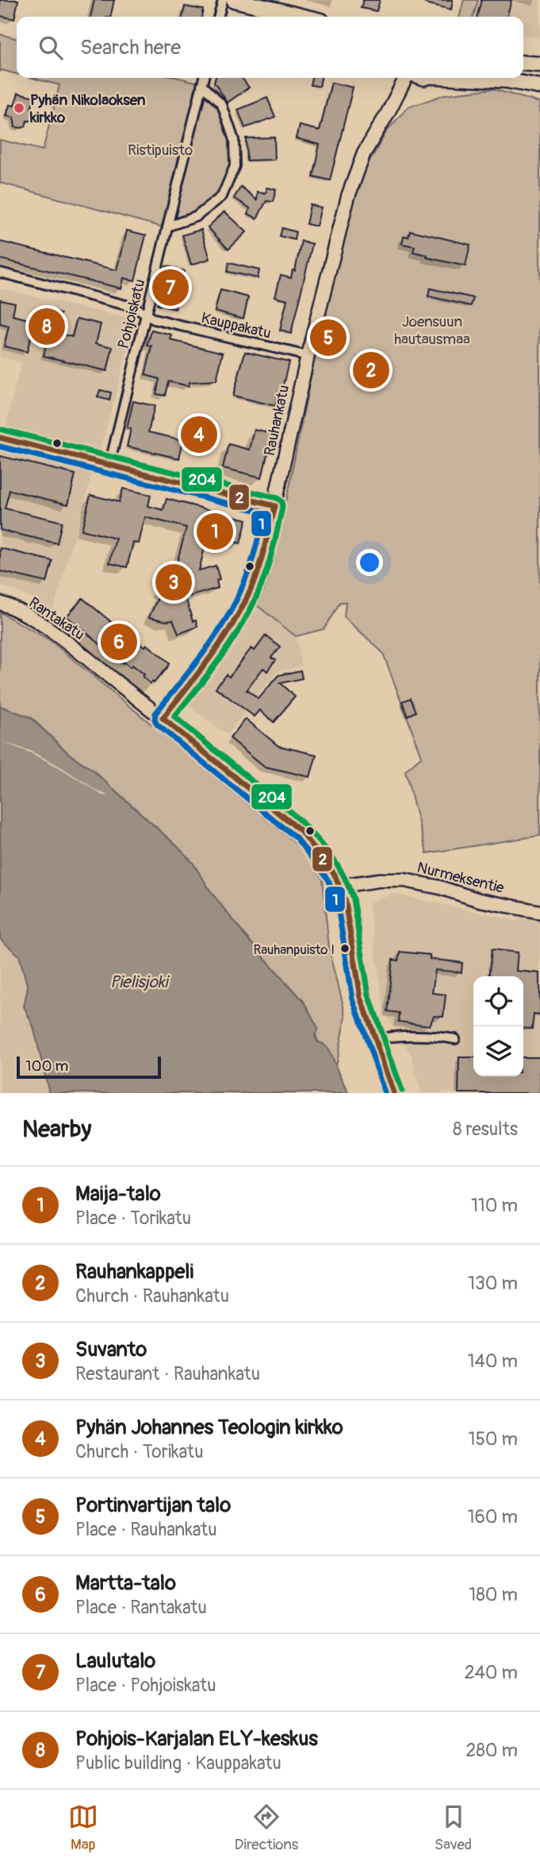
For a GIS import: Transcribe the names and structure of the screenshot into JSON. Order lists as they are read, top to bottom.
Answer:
{
  "streets": {
    "street": [
      "Pohjoiskatu",
      "Kauppakatu",
      "Rauhankatu",
      "Rantakatu",
      "Nurmeksentie"
    ]
  },
  "crossings": [
    ["Pohjoiskatu", "Kauppakatu"],
    ["Kauppakatu", "Rauhankatu"],
    ["Rauhankatu", "Rantakatu"],
    ["Rantakatu", "Nurmeksentie"]
  ],
  "water": ["Pielisjoki"],
  "parks": ["Ristipuisto", "Joensuun hautausmaa"],
  "places": ["Pyhän Nikolaoksen kirkko", "Rauhanpuisto I"],
  "lines": ["transit line 204", "transit line 2", "transit line 1"],
  "scale_bar": "100 m",
  "page": {
    "search": "Search here",
    "pins": [
      "7",
      "8",
      "5",
      "2",
      "4",
      "1",
      "3",
      "6"
    ],
    "scale": "100 m",
    "heading": ["Nearby", "8 results"],
    "list": [
      {
        "mark": "1",
        "name": "Maija-talo",
        "note": "Place · Torikatu",
        "value": "110 m"
      },
      {
        "mark": "2",
        "name": "Rauhankappeli",
        "note": "Church · Rauhankatu",
        "value": "130 m"
      },
      {
        "mark": "3",
        "name": "Suvanto",
        "note": "Restaurant · Rauhankatu",
        "value": "140 m"
      },
      {
        "mark": "4",
        "name": "Pyhän Johannes Teologin kirkko",
        "note": "Church · Torikatu",
        "value": "150 m"
      },
      {
        "mark": "5",
        "name": "Portinvartijan talo",
        "note": "Place · Rauhankatu",
        "value": "160 m"
      },
      {
        "mark": "6",
        "name": "Martta-talo",
        "note": "Place · Rantakatu",
        "value": "180 m"
      },
      {
        "mark": "7",
        "name": "Laulutalo",
        "note": "Place · Pohjoiskatu",
        "value": "240 m"
      },
      {
        "mark": "8",
        "name": "Pohjois-Karjalan ELY-keskus",
        "note": "Public building · Kauppakatu",
        "value": "280 m"
      }
    ],
    "nav": ["Map", "Directions", "Saved"]
  }
}
